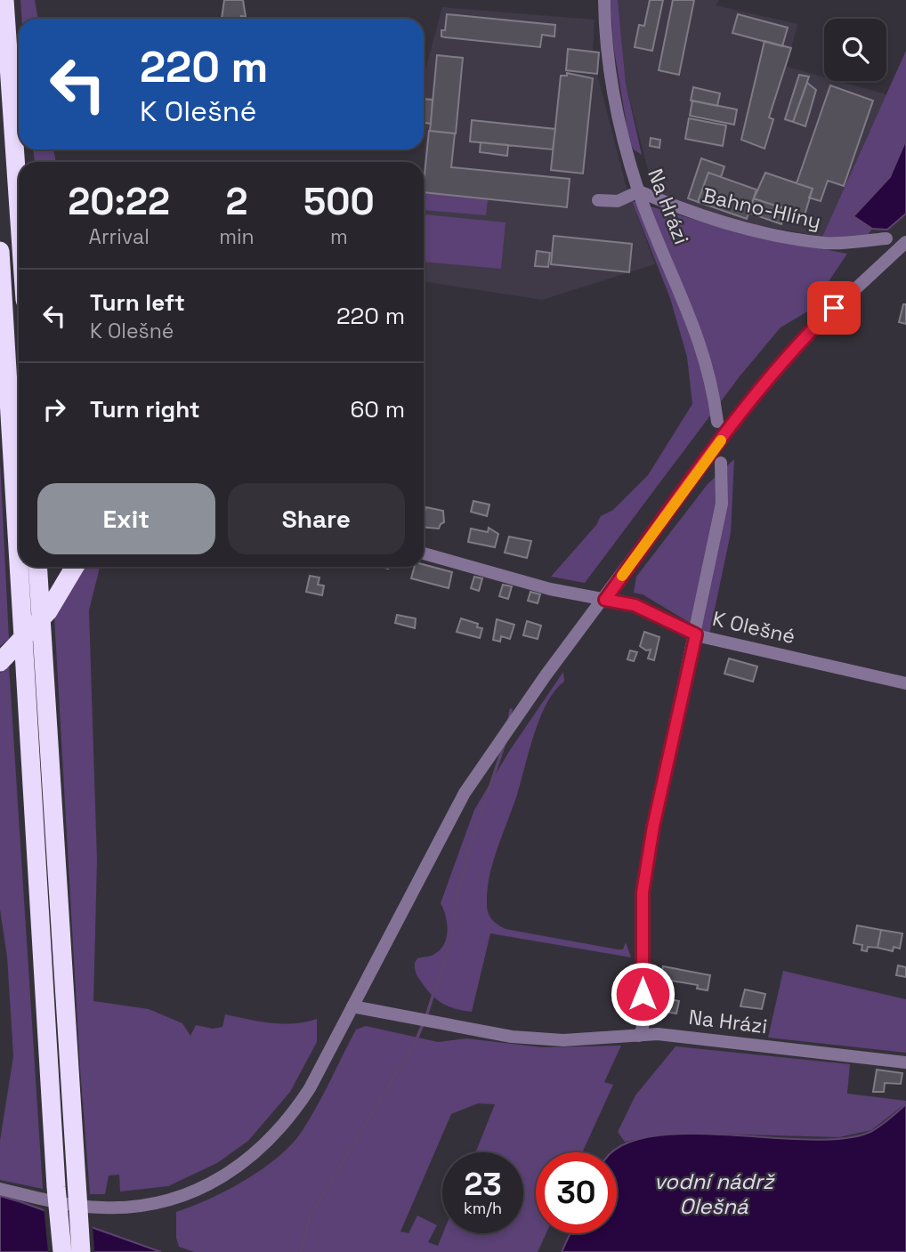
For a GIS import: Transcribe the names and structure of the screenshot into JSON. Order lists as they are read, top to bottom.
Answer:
{
  "streets": {
    "street": ["Na Hrázi", "Bahno-Hlíny", "K Olešné"]
  },
  "crossings": [
    ["Na Hrázi", "Bahno-Hlíny"]
  ],
  "water": ["vodní nádrž Olešná"],
  "page": {
    "turn": ["220 m", "K Olešné"],
    "eta": [
      "20:22",
      "Arrival",
      "2",
      "min",
      "500",
      "m"
    ],
    "list": [
      {
        "name": "Turn left",
        "note": "K Olešné",
        "value": "220 m"
      },
      {
        "name": "Turn right",
        "value": "60 m"
      }
    ],
    "buttons": ["Exit", "Share"],
    "speed": "23 km/h",
    "limit": "30"
  }
}
